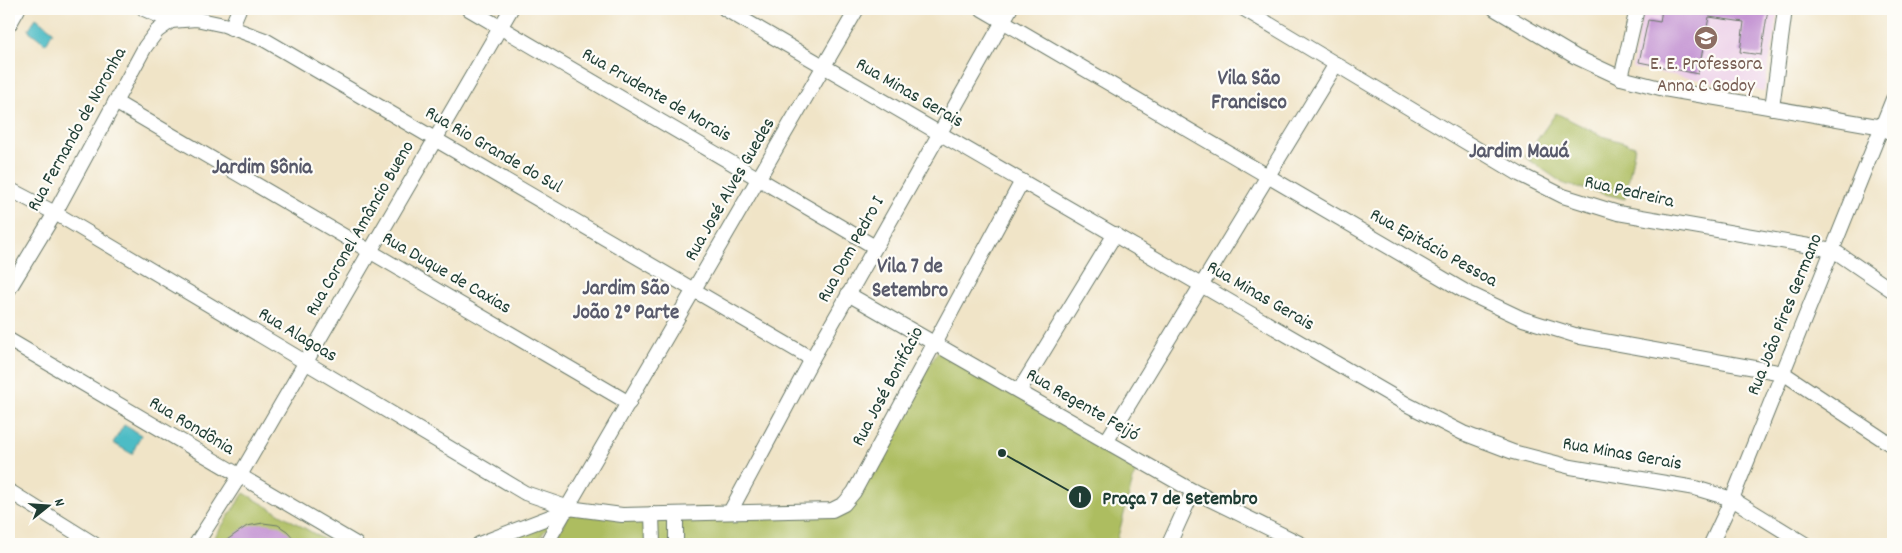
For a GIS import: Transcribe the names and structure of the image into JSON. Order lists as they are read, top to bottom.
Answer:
{
  "streets": {
    "street": [
      "Rua Minas Gerais",
      "Rua Prudente de Morais",
      "Rua Fernando de Noronha",
      "Rua Rio Grande do Sul",
      "Rua José Alves Guedes",
      "Rua Pedreira",
      "Rua Coronel Amâncio Bueno",
      "Rua Epitácio Pessoa",
      "Rua Dom Pedro I",
      "Rua Duque de Caxias",
      "Rua João Pires Germano",
      "Rua Alagoas",
      "Rua José Bonifácio",
      "Rua Regente Feijó",
      "Rua Rondônia"
    ]
  },
  "crossings": [
    ["Rua Minas Gerais", "Rua José Alves Guedes"],
    ["Rua Minas Gerais", "Rua Dom Pedro I"],
    ["Rua Minas Gerais", "Rua João Pires Germano"],
    ["Rua Minas Gerais", "Rua José Bonifácio"],
    ["Rua Prudente de Morais", "Rua José Alves Guedes"],
    ["Rua Prudente de Morais", "Rua Coronel Amâncio Bueno"],
    ["Rua Prudente de Morais", "Rua Dom Pedro I"],
    ["Rua Fernando de Noronha", "Rua Rio Grande do Sul"],
    ["Rua Fernando de Noronha", "Rua Duque de Caxias"],
    ["Rua Fernando de Noronha", "Rua Alagoas"],
    ["Rua Rio Grande do Sul", "Rua José Alves Guedes"],
    ["Rua Rio Grande do Sul", "Rua Coronel Amâncio Bueno"],
    ["Rua Rio Grande do Sul", "Rua Dom Pedro I"],
    ["Rua José Alves Guedes", "Rua Duque de Caxias"],
    ["Rua José Alves Guedes", "Rua Alagoas"],
    ["Rua Pedreira", "Rua João Pires Germano"],
    ["Rua Coronel Amâncio Bueno", "Rua Duque de Caxias"],
    ["Rua Coronel Amâncio Bueno", "Rua Alagoas"],
    ["Rua Coronel Amâncio Bueno", "Rua Rondônia"],
    ["Rua Epitácio Pessoa", "Rua Dom Pedro I"],
    ["Rua Epitácio Pessoa", "Rua João Pires Germano"],
    ["Rua Dom Pedro I", "Rua Alagoas"],
    ["Rua Dom Pedro I", "Rua Regente Feijó"],
    ["Rua Alagoas", "Rua José Bonifácio"],
    ["Rua José Bonifácio", "Rua Regente Feijó"]
  ],
  "districts": [
    "Vila São Francisco",
    "Jardim Mauá",
    "Jardim Sônia",
    "Vila 7 de Setembro",
    "Jardim São João 2° Parte"
  ],
  "places": {
    "school or university": ["E. E. Professora Anna C Godoy"],
    "other": ["Praça 7 de Setembro"]
  },
  "north": "right"
}
